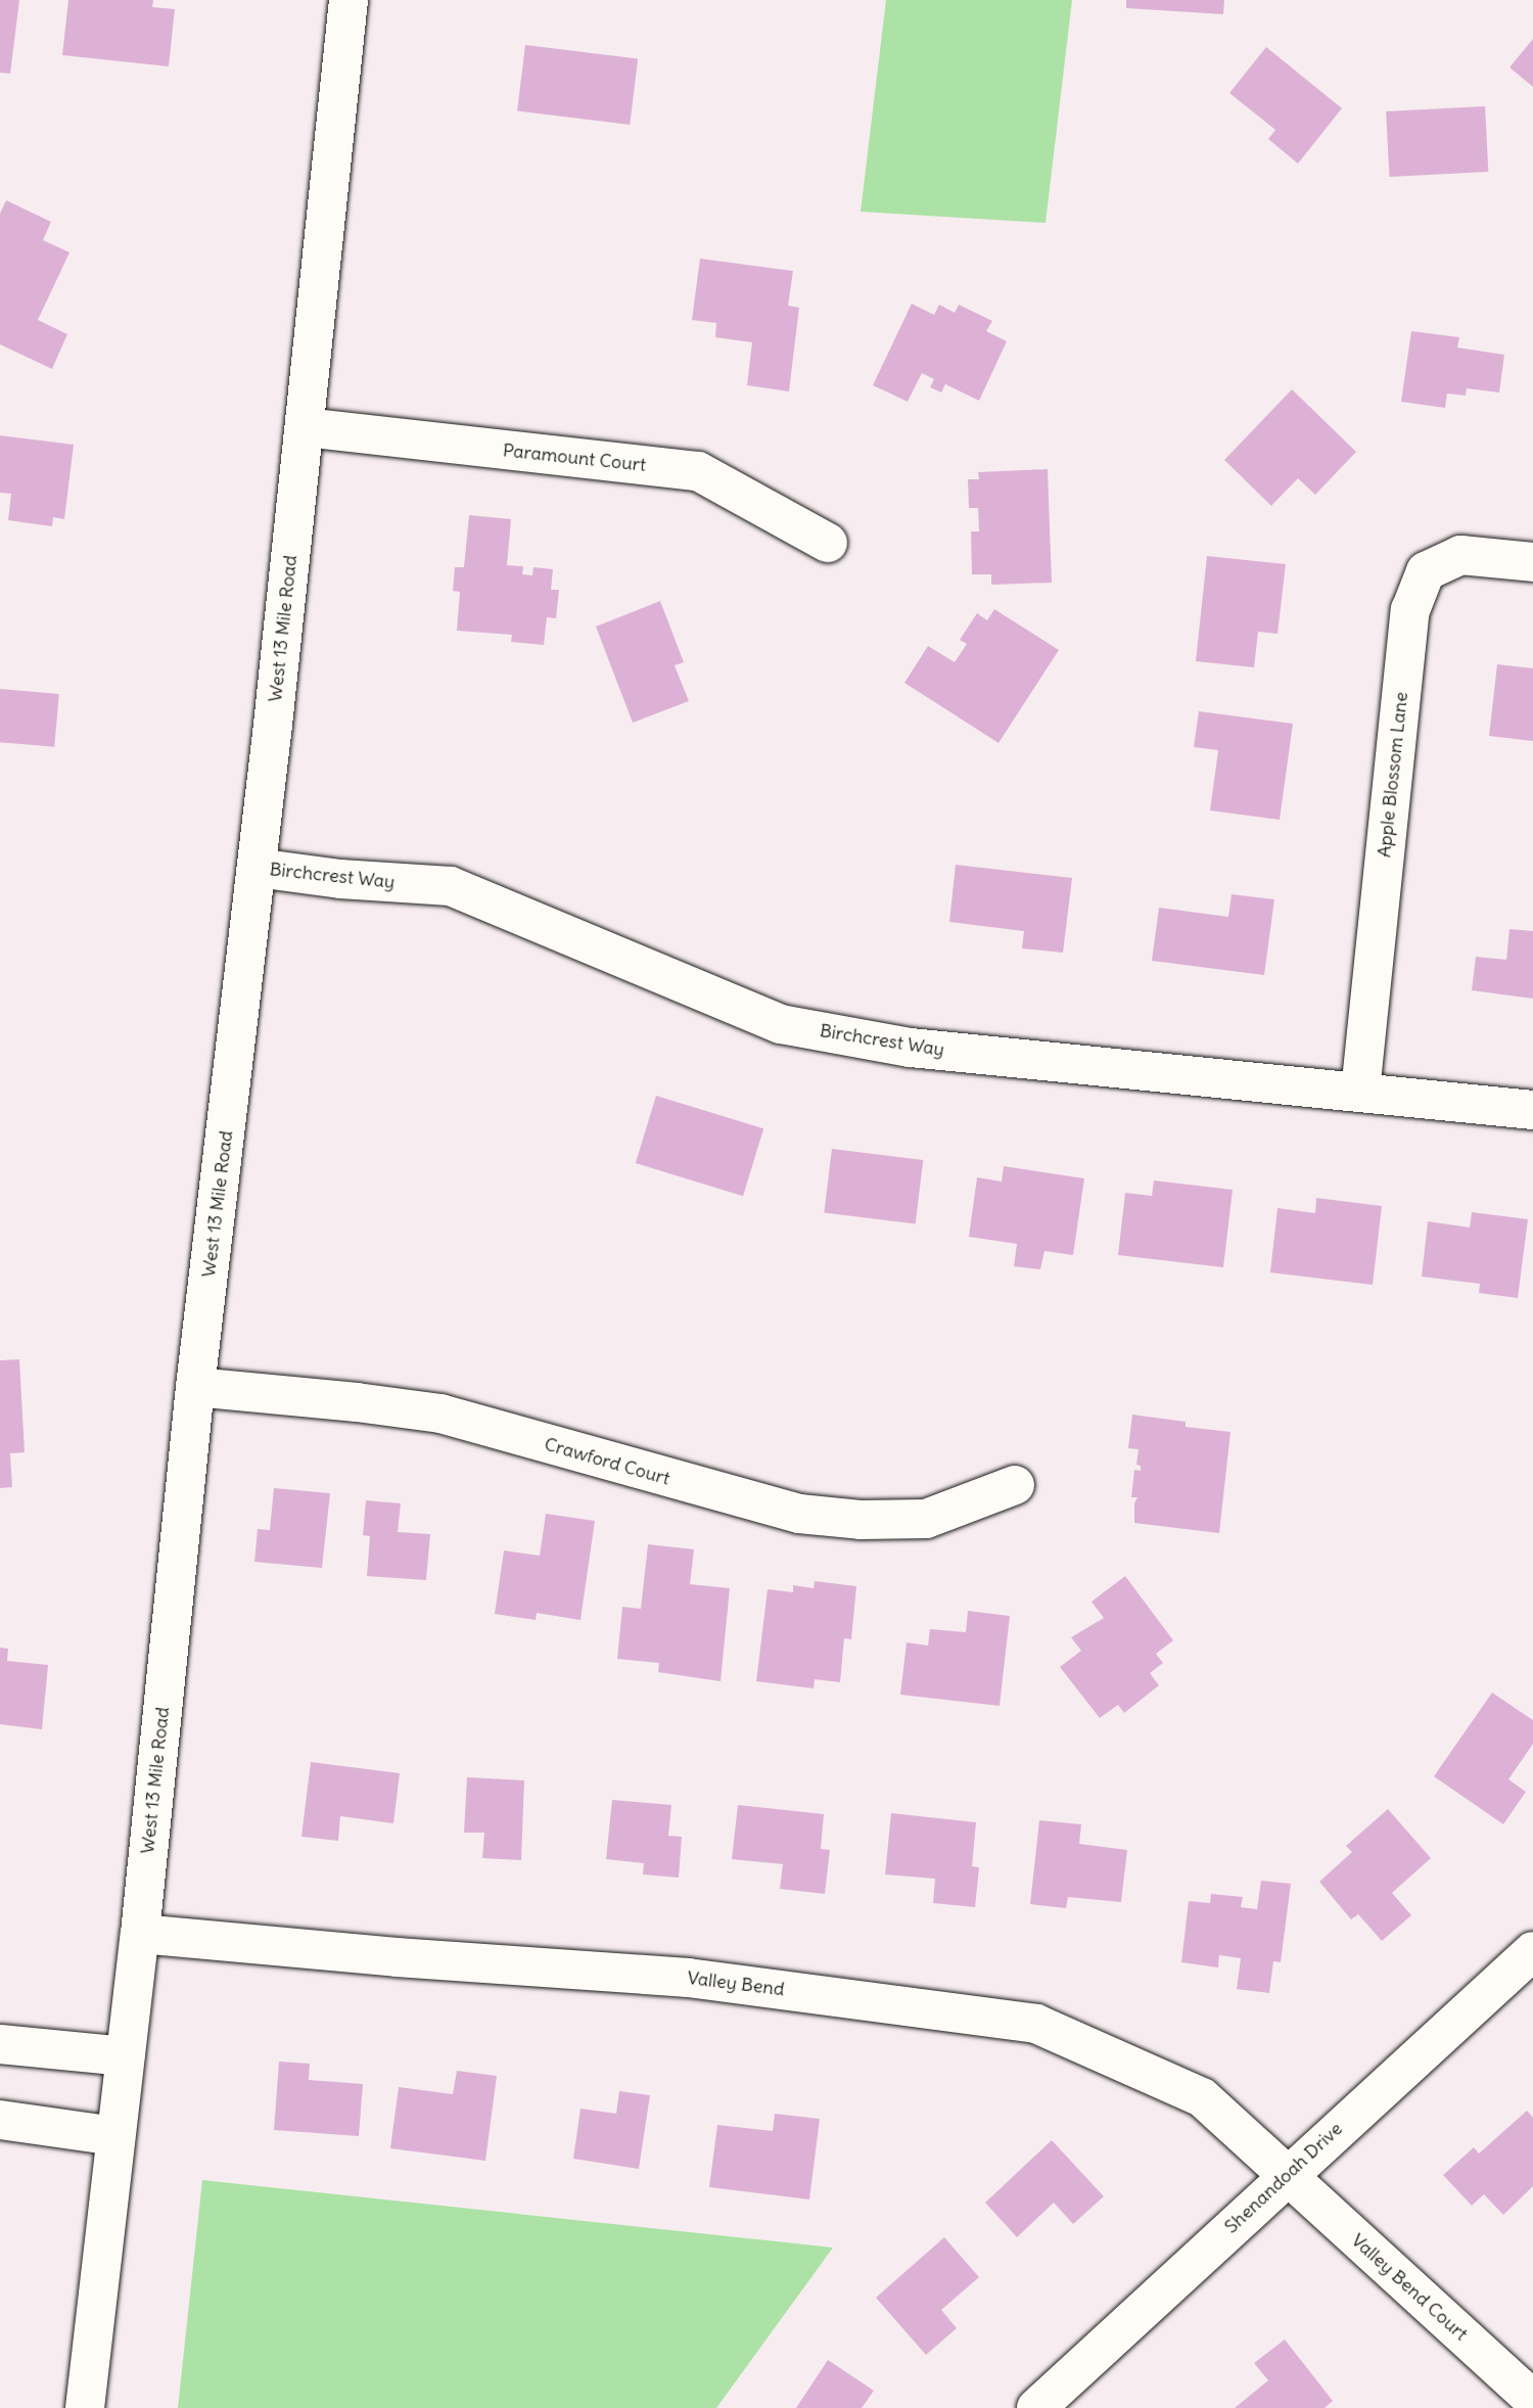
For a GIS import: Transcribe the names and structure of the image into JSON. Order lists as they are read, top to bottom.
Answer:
{
  "streets": {
    "street": [
      "Paramount Court",
      "West 13 Mile Road",
      "Apple Blossom Lane",
      "Birchcrest Way",
      "Crawford Court",
      "Valley Bend",
      "Shenandoah Drive",
      "Valley Bend Court"
    ]
  },
  "crossings": [
    ["Paramount Court", "West 13 Mile Road"],
    ["West 13 Mile Road", "Birchcrest Way"],
    ["West 13 Mile Road", "Crawford Court"],
    ["West 13 Mile Road", "Valley Bend"],
    ["Apple Blossom Lane", "Birchcrest Way"],
    ["Valley Bend", "Shenandoah Drive"],
    ["Valley Bend", "Valley Bend Court"],
    ["Shenandoah Drive", "Valley Bend Court"]
  ]
}
